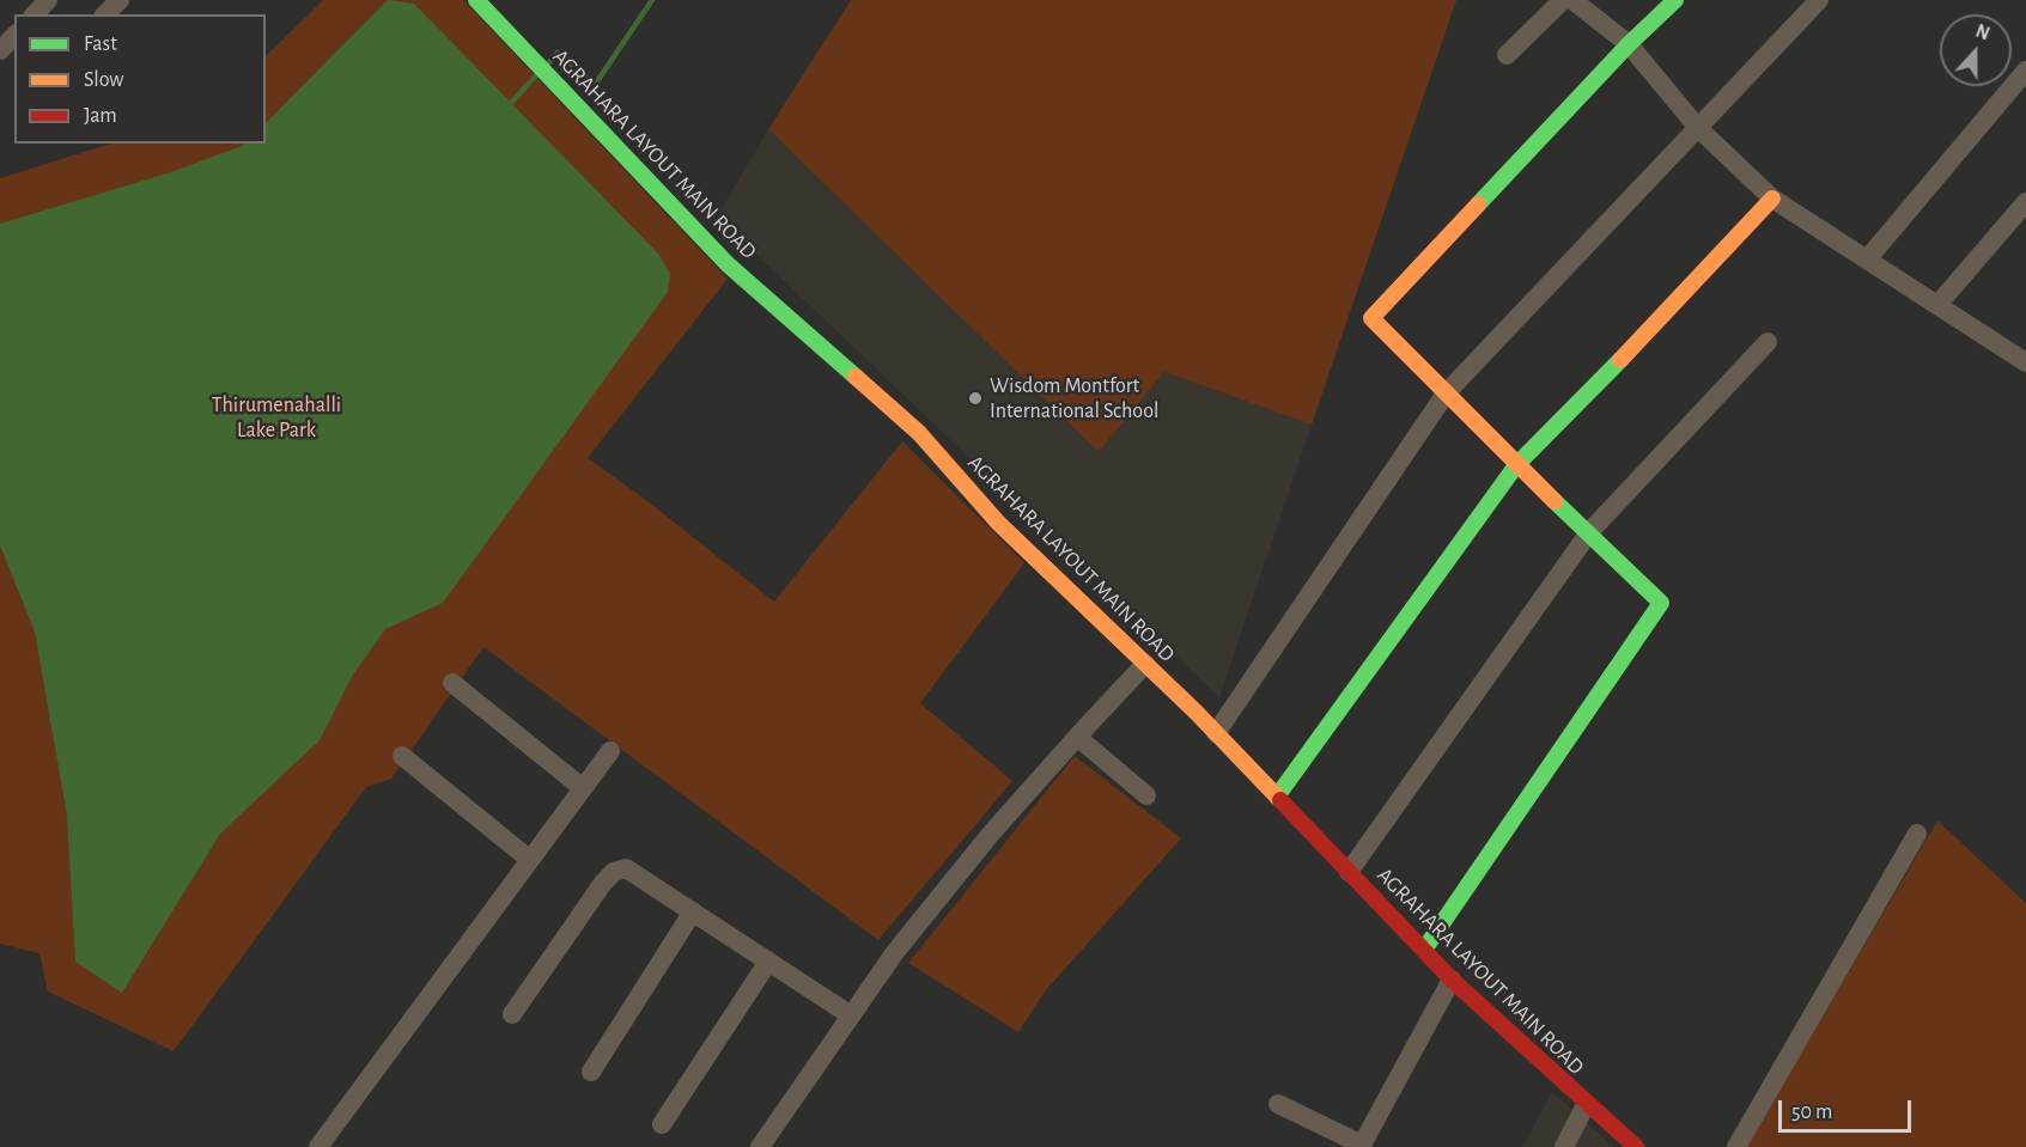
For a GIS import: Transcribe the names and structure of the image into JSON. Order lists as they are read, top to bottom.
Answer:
{
  "streets": {
    "street": ["AGRAHARA LAYOUT MAIN ROAD"]
  },
  "parks": ["Thirumenahalli Lake Park"],
  "places": ["Wisdom Montfort International School"],
  "legend": ["Fast", "Slow", "Jam"],
  "scale_bar": "50 m",
  "north": "top"
}
